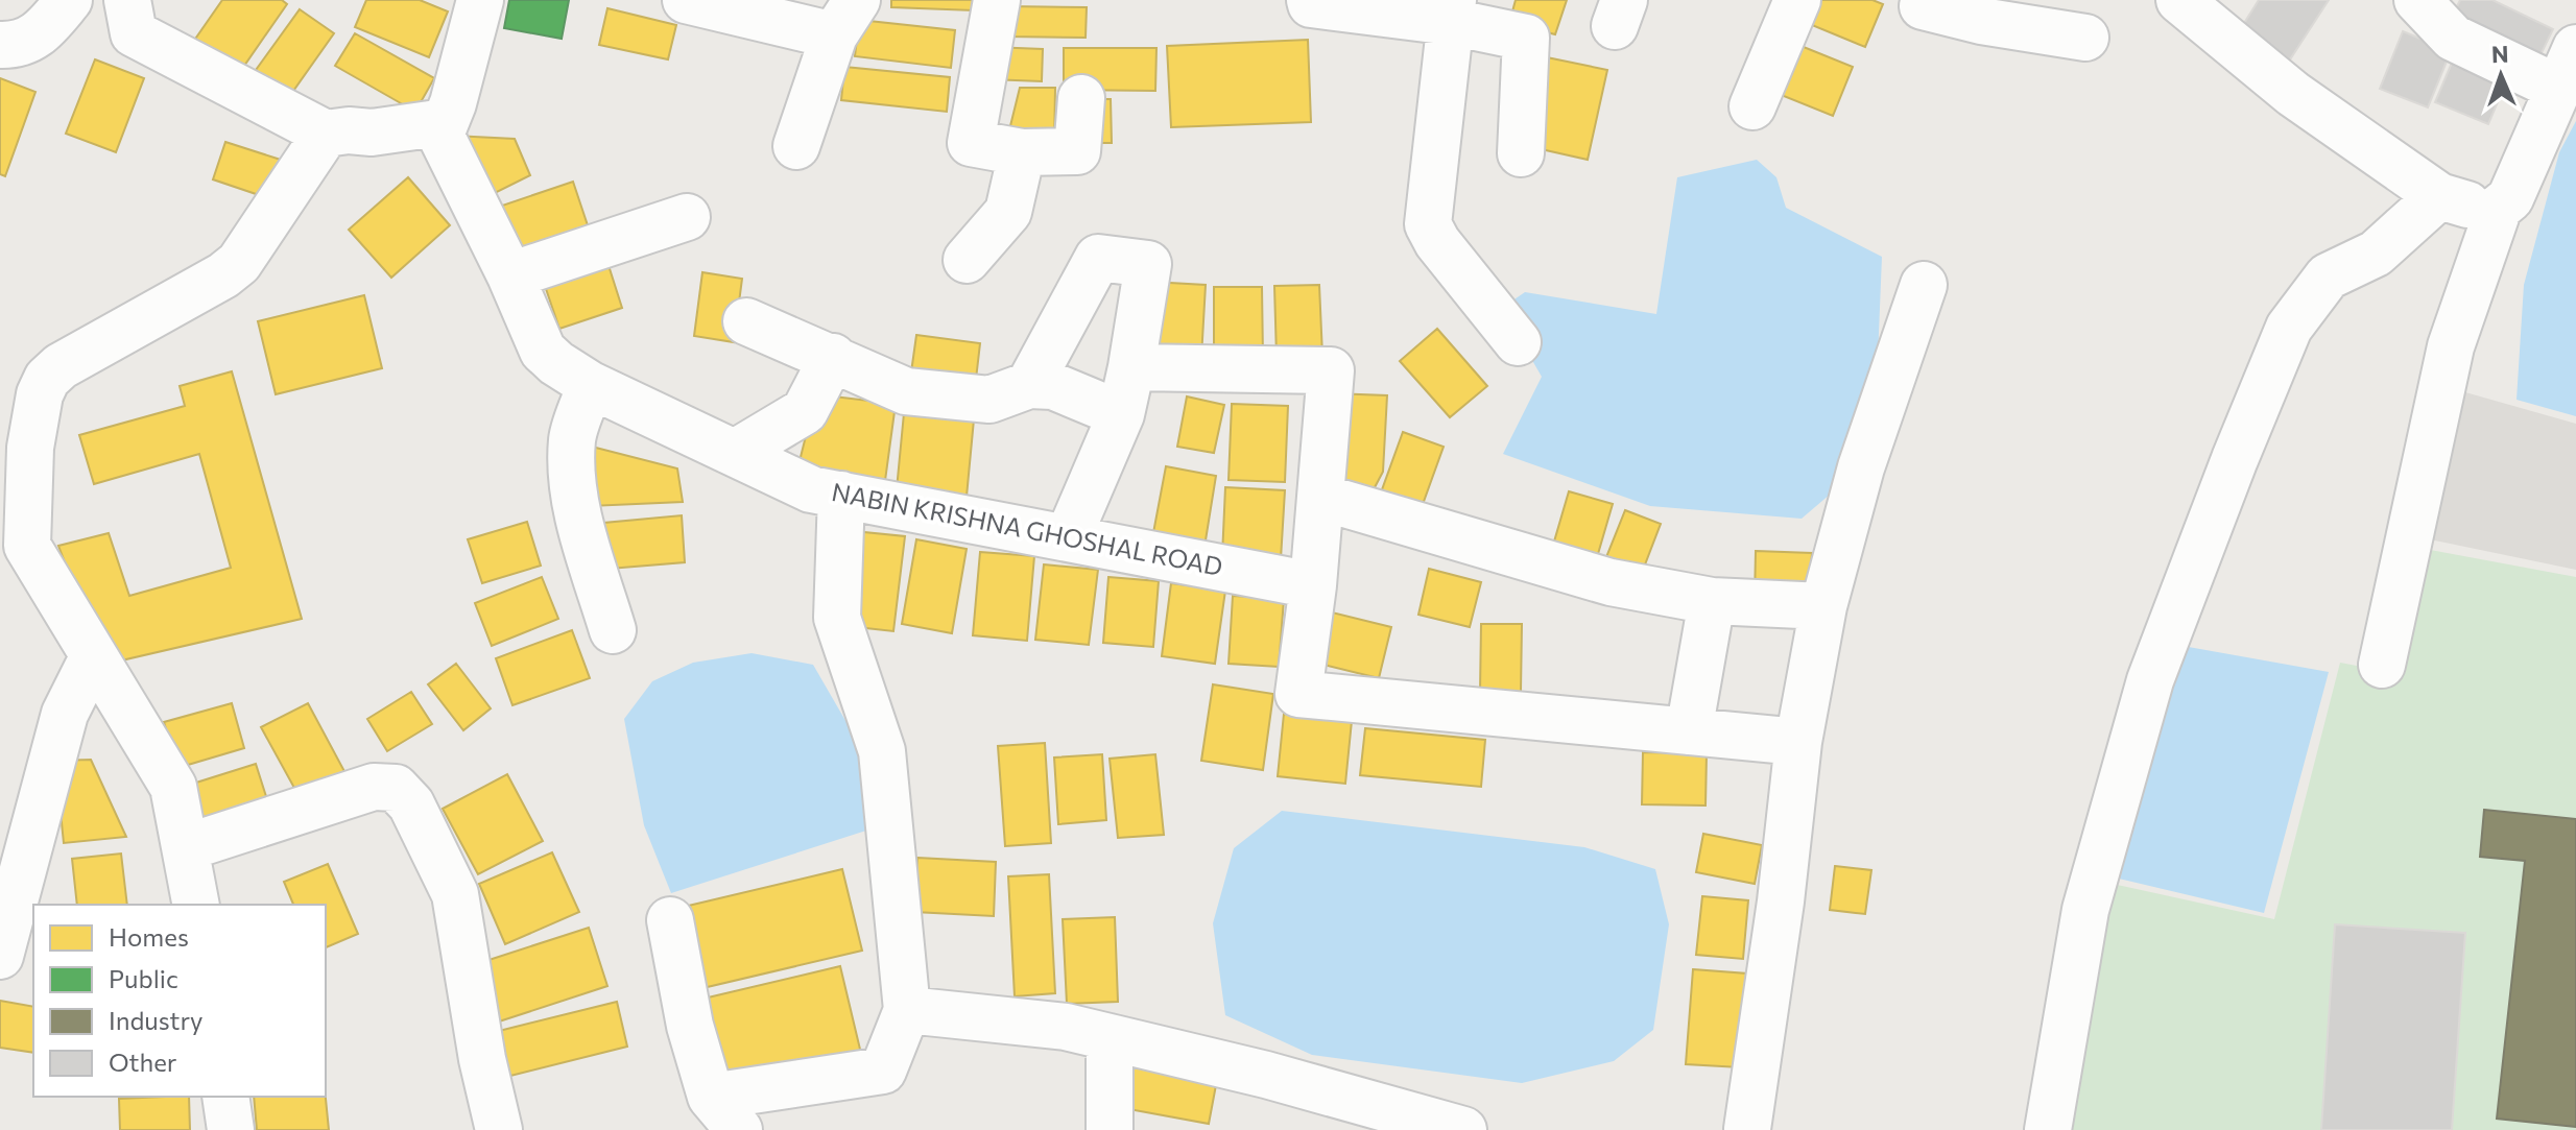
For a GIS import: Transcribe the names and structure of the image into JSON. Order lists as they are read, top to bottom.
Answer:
{
  "streets": {
    "street": ["NABIN KRISHNA GHOSHAL ROAD"]
  },
  "legend": [
    "Homes",
    "Public",
    "Industry",
    "Other"
  ],
  "north": "top"
}
